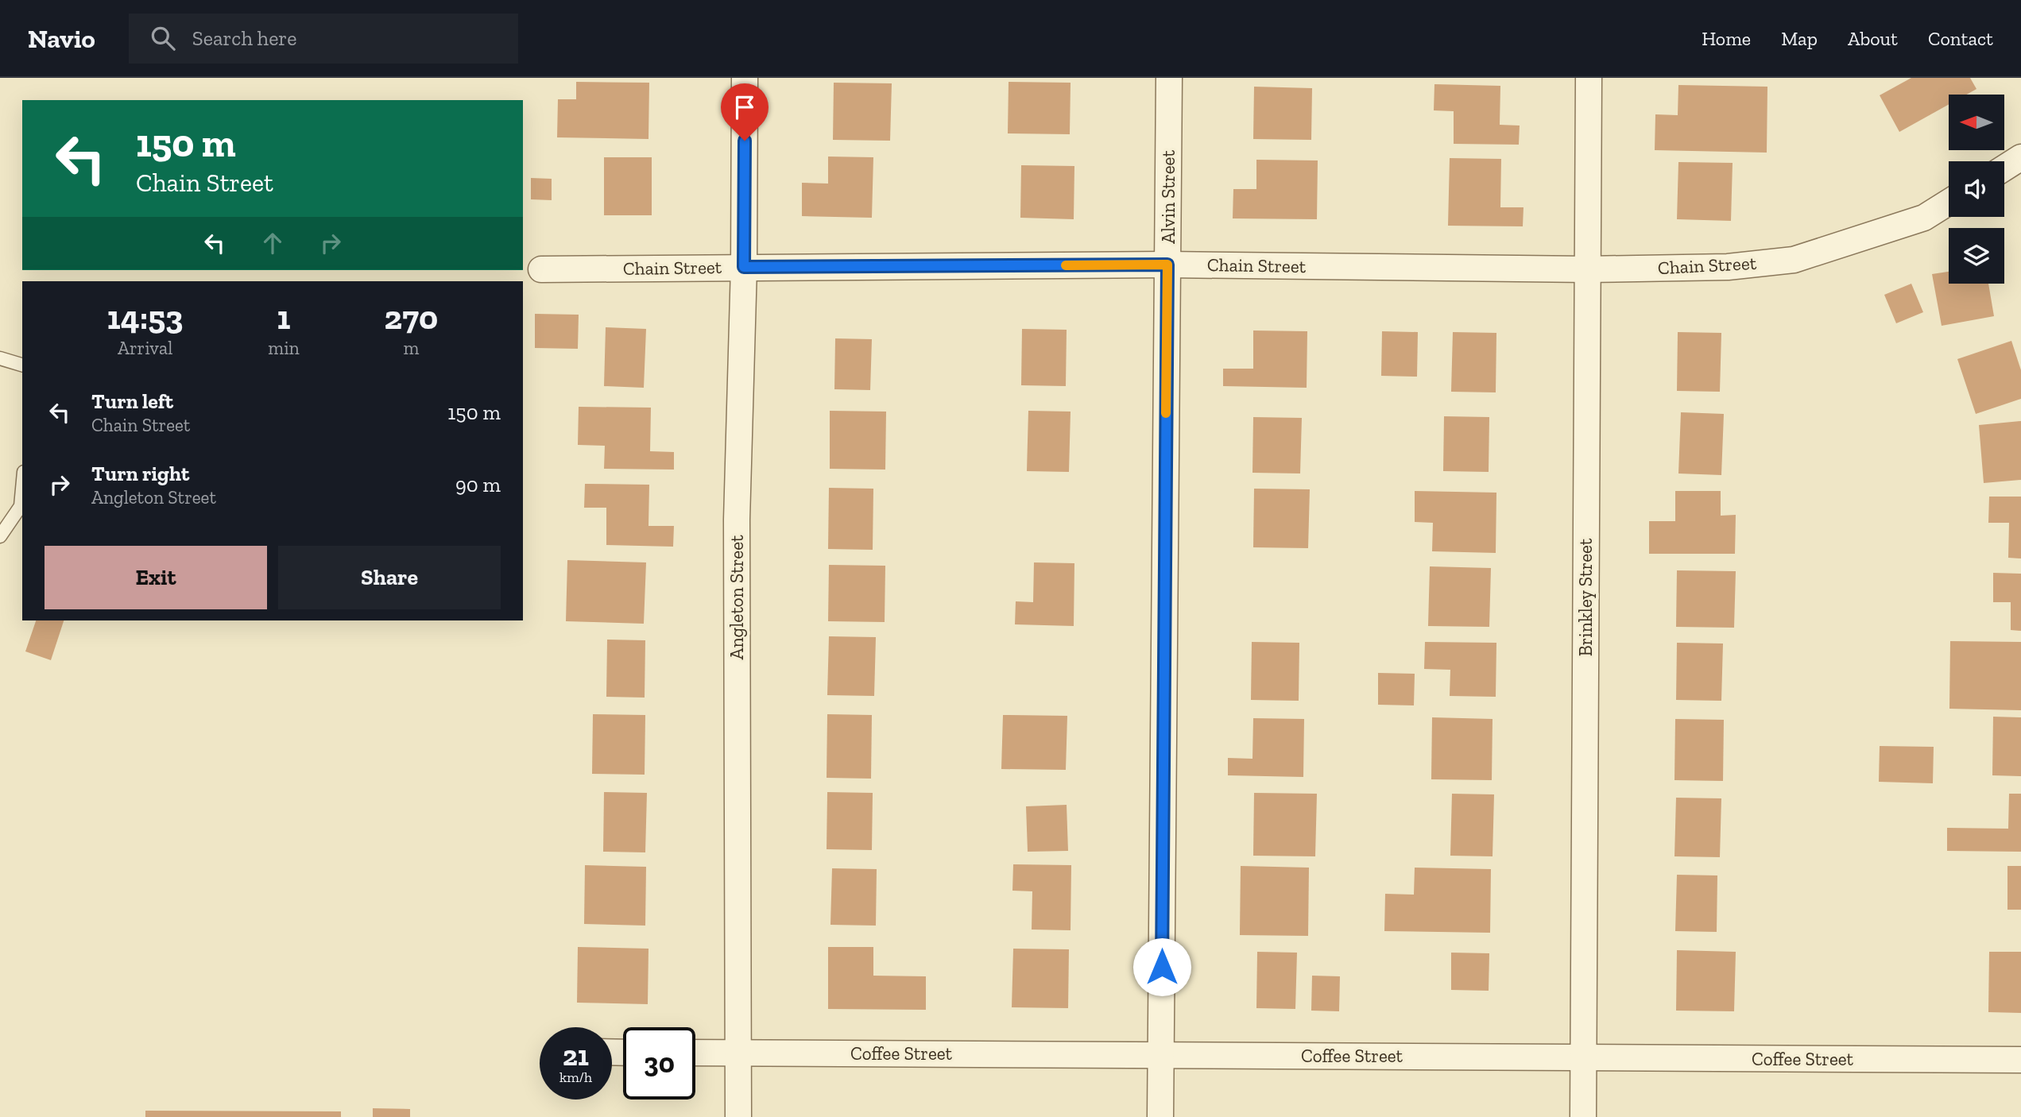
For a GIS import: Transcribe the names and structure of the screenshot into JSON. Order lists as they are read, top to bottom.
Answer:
{
  "streets": {
    "street": [
      "Alvin Street",
      "Chain Street",
      "Angleton Street",
      "Brinkley Street",
      "Coffee Street"
    ]
  },
  "crossings": [
    ["Alvin Street", "Chain Street"],
    ["Alvin Street", "Coffee Street"],
    ["Chain Street", "Angleton Street"],
    ["Chain Street", "Brinkley Street"],
    ["Angleton Street", "Coffee Street"],
    ["Brinkley Street", "Coffee Street"]
  ],
  "north": "left",
  "page": {
    "header": "Navio",
    "search": "Search here",
    "nav": [
      "Home",
      "Map",
      "About",
      "Contact"
    ],
    "turn": ["150 m", "Chain Street"],
    "eta": [
      "14:53",
      "Arrival",
      "1",
      "min",
      "270",
      "m"
    ],
    "list": [
      {
        "name": "Turn left",
        "note": "Chain Street",
        "value": "150 m"
      },
      {
        "name": "Turn right",
        "note": "Angleton Street",
        "value": "90 m"
      }
    ],
    "buttons": ["Exit", "Share"],
    "speed": "21 km/h",
    "limit": "30"
  }
}
